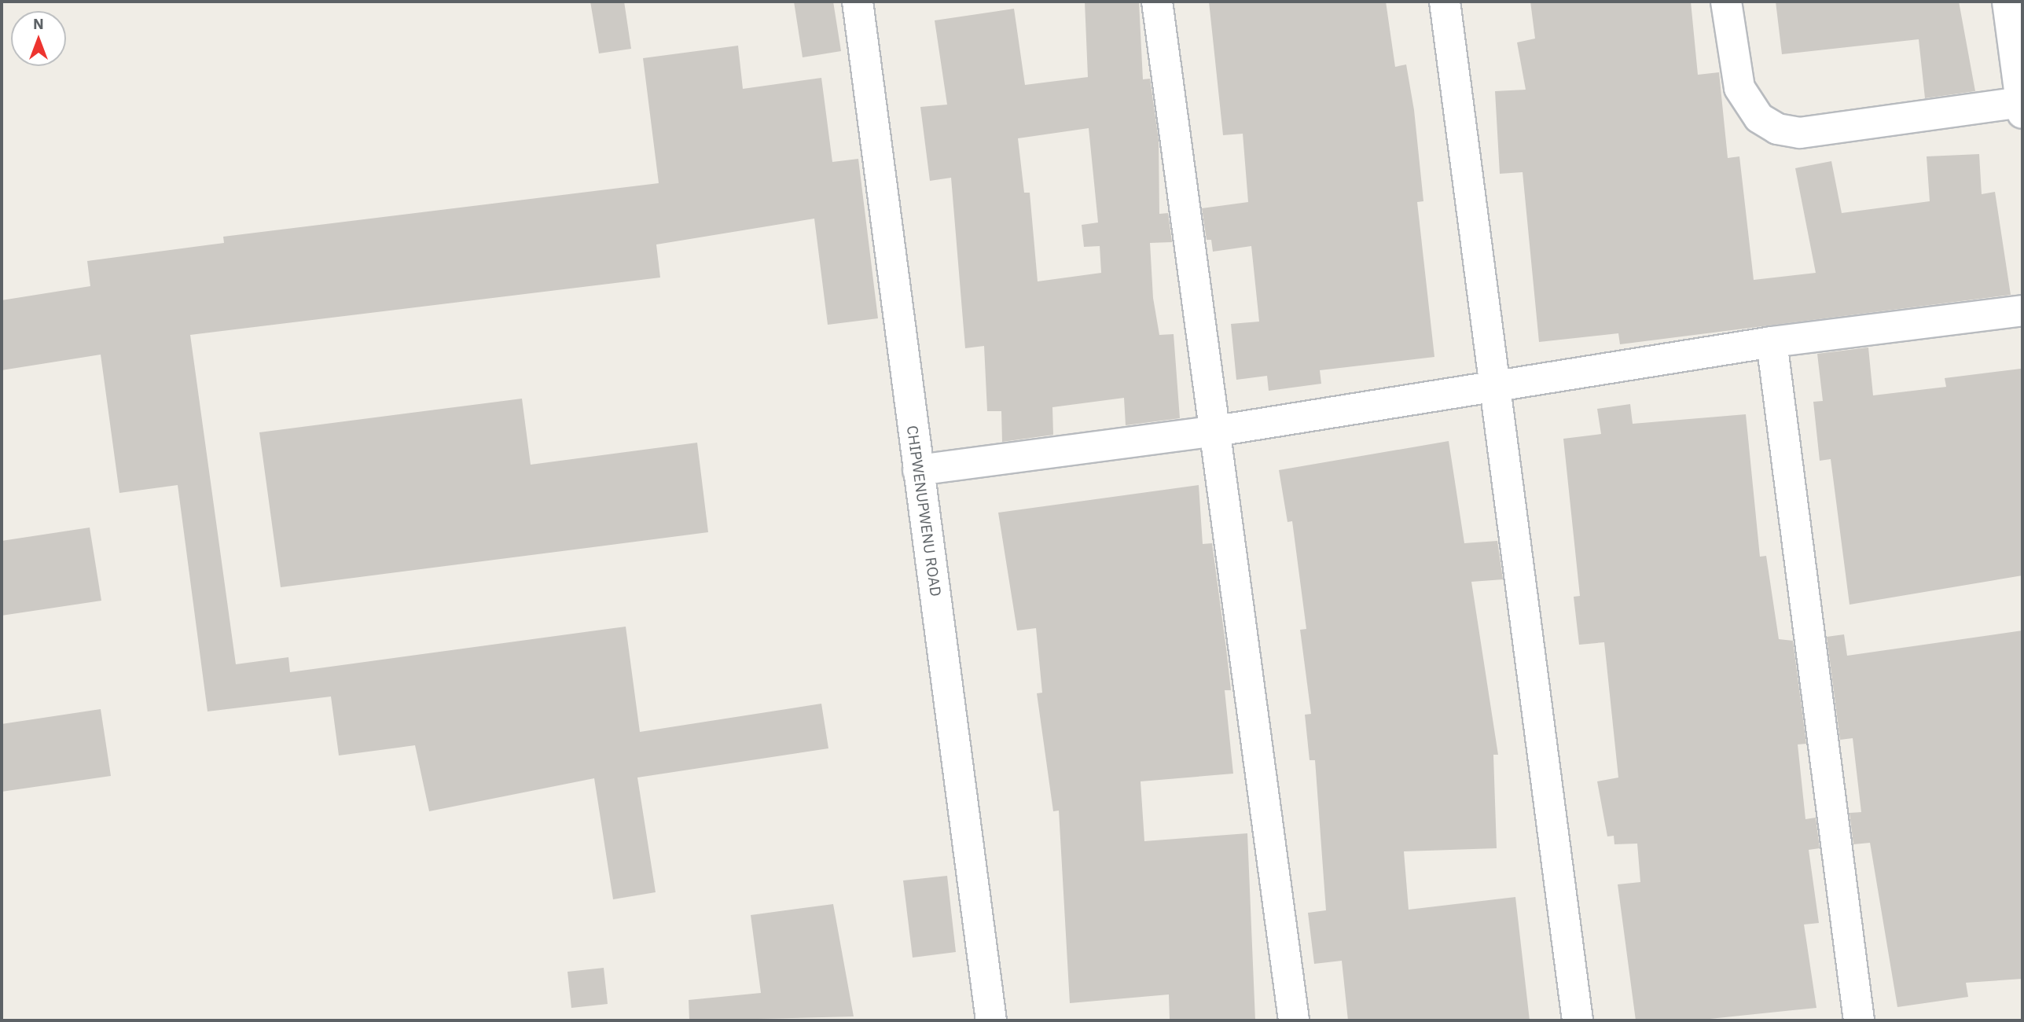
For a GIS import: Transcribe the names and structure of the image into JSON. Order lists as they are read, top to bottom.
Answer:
{
  "streets": {
    "street": ["CHIPWENUPWENU ROAD"]
  },
  "north": "top"
}
